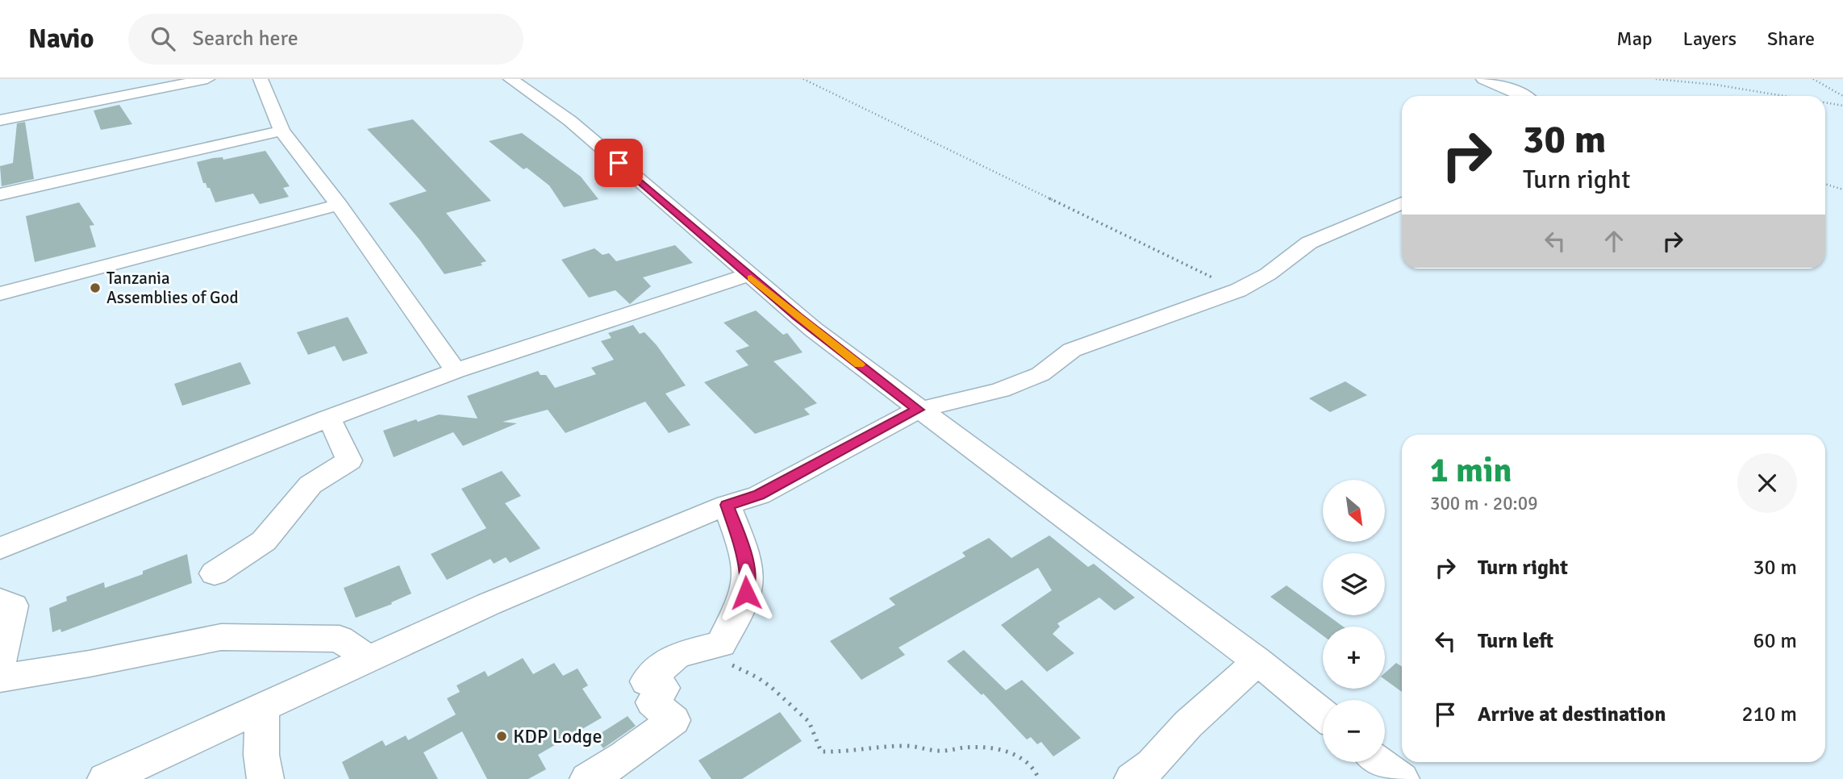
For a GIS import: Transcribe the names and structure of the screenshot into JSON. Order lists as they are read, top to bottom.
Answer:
{
  "places": ["Tanzania Assemblies of God", "KDP Lodge"],
  "north": "bottom right",
  "page": {
    "header": "Navio",
    "search": "Search here",
    "nav": ["Map", "Layers", "Share"],
    "turn": ["30 m", "Turn right"],
    "heading": ["1 min", "300 m · 20:09"],
    "map_buttons": ["+", "−"],
    "list": [
      {
        "name": "Turn right",
        "value": "30 m"
      },
      {
        "name": "Turn left",
        "value": "60 m"
      },
      {
        "name": "Arrive at destination",
        "value": "210 m"
      }
    ]
  }
}
